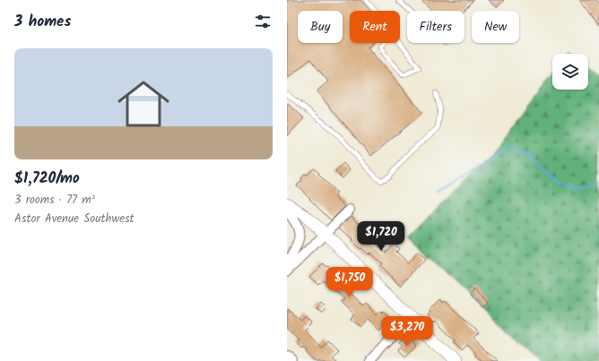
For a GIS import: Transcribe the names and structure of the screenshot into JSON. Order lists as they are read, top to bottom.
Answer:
{
  "page": {
    "heading": "3 homes",
    "chip": [
      "Buy",
      "Rent",
      "Filters",
      "New"
    ],
    "list": [
      {
        "name": "$1,720/mo",
        "note": "3 rooms · 77 m² · Astor Avenue Southwest"
      }
    ],
    "price": ["$1,720", "$1,750", "$3,270"]
  }
}
